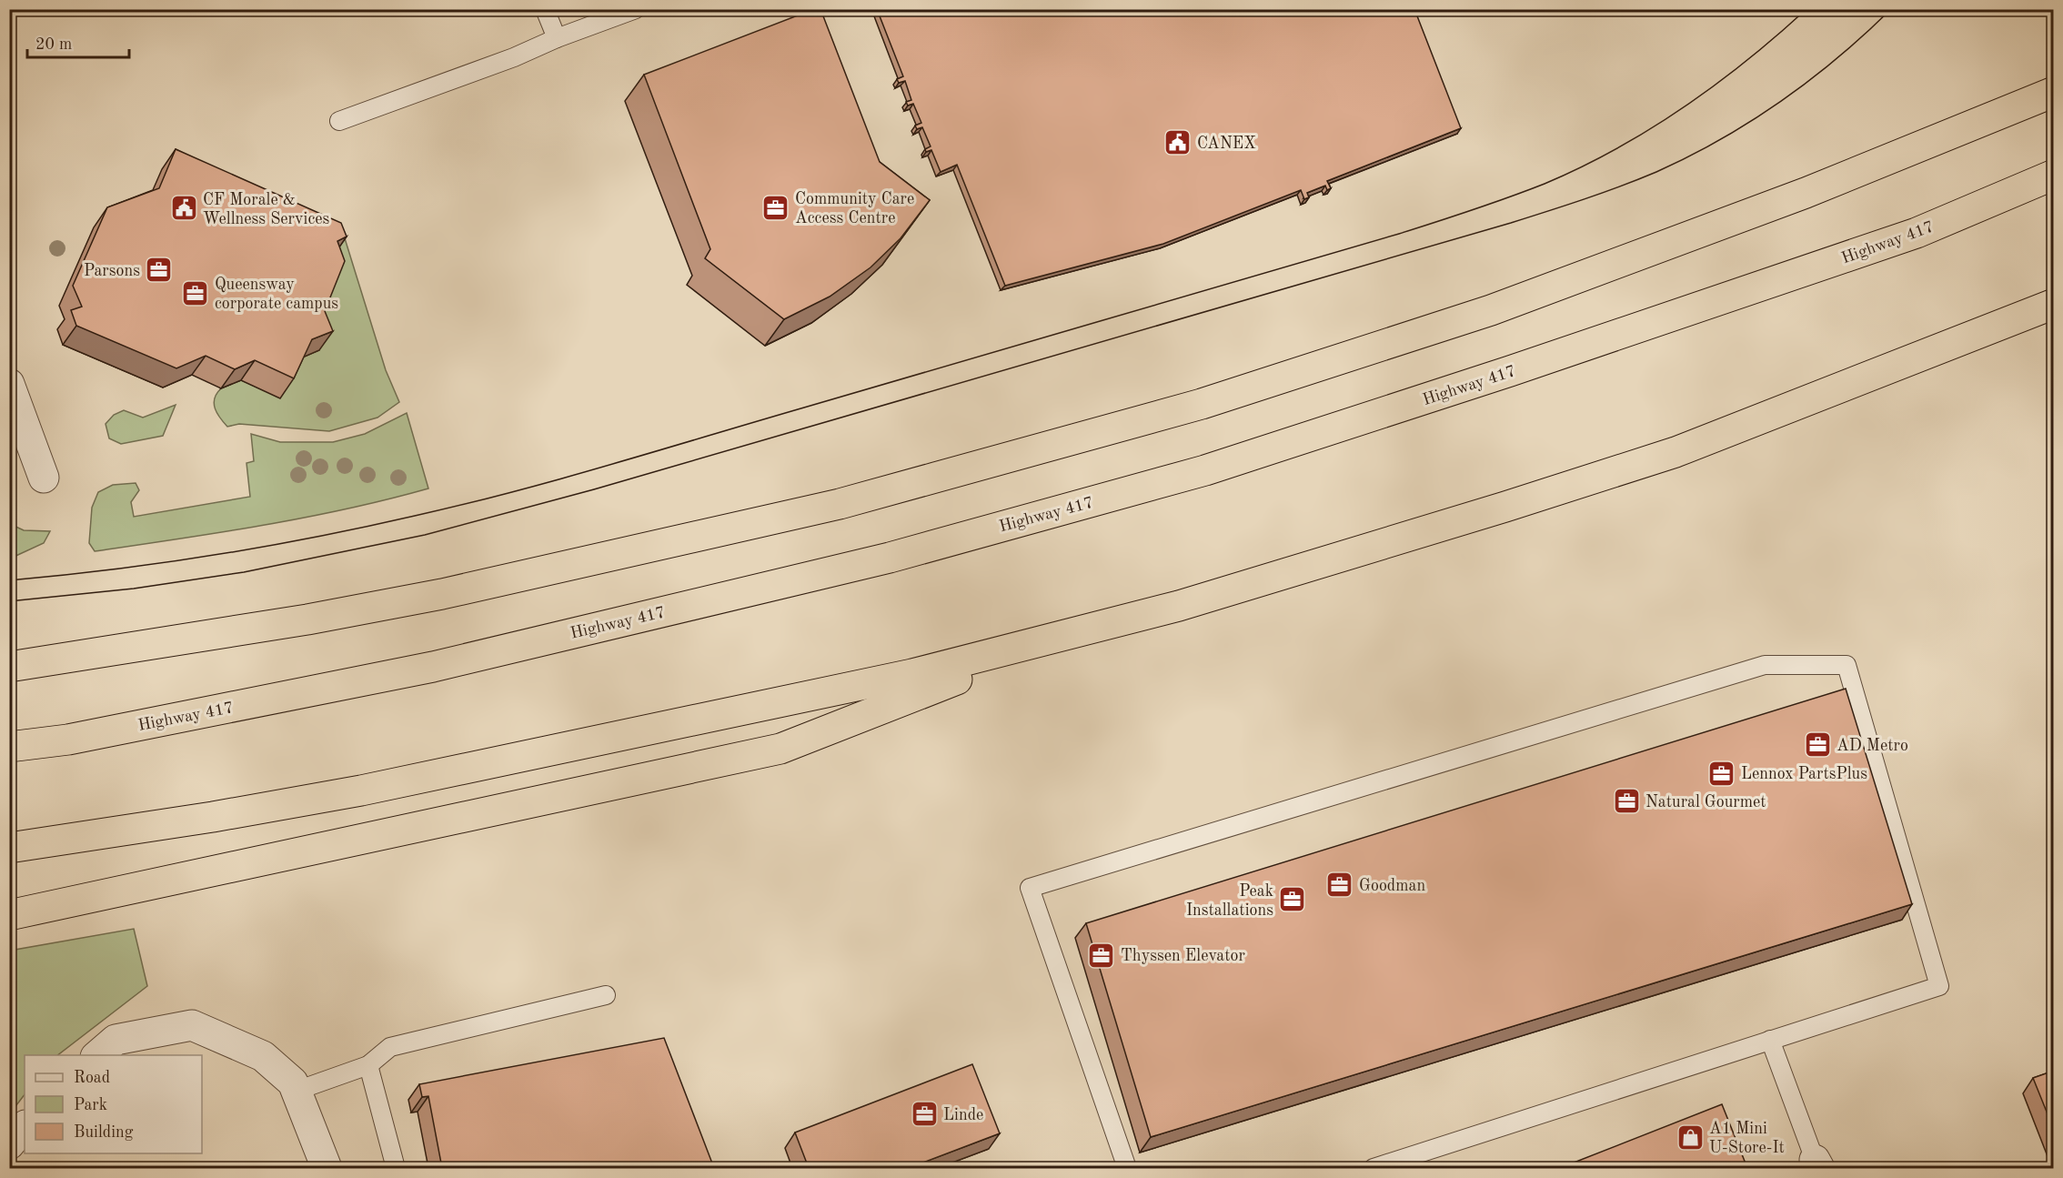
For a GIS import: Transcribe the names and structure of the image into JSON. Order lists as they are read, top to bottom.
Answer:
{
  "streets": {
    "highway": ["Highway 417"]
  },
  "places": {
    "public building": ["CANEX", "CF Morale & Wellness Services"],
    "office": [
      "Community Care Access Centre",
      "Parsons",
      "Queensway corporate campus",
      "AD Metro",
      "Lennox PartsPlus",
      "Natural Gourmet",
      "Goodman",
      "Peak Installations",
      "Thyssen Elevator",
      "Linde"
    ],
    "shop": ["A1 Mini U-Store-It"]
  },
  "legend": ["Road", "Park", "Building"],
  "scale_bar": "20 m"
}
